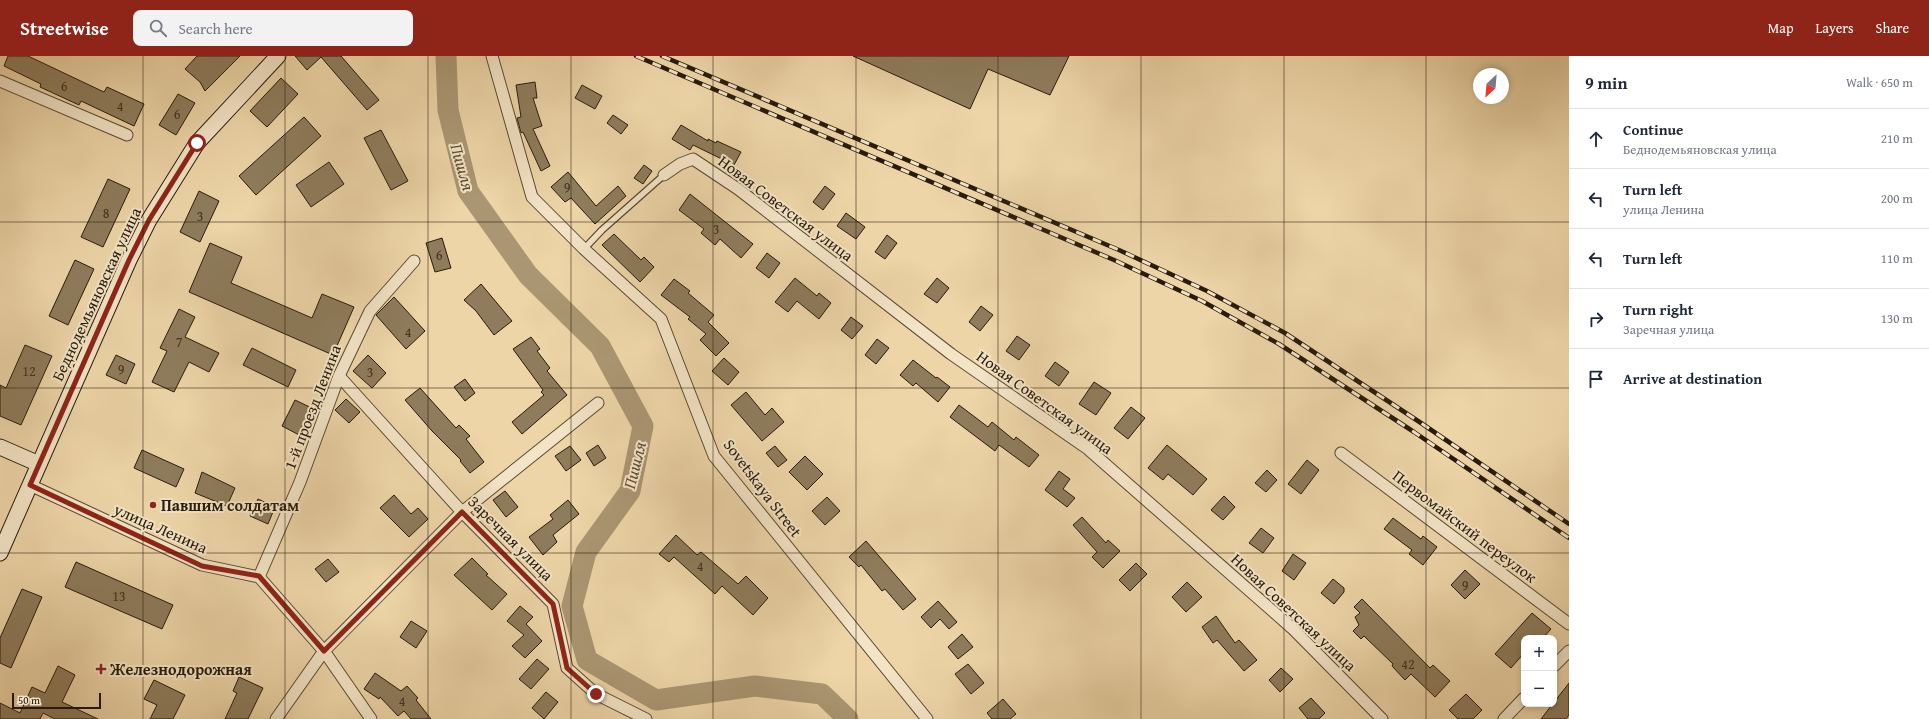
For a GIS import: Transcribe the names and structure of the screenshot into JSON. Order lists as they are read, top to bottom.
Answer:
{
  "streets": {
    "main road": ["Беднодемьяновская улица"],
    "street": [
      "Новая Советская улица",
      "1-й проезд Ленина",
      "Sovetskaya Street",
      "Первомайский переулок",
      "улица Ленина",
      "Заречная улица"
    ]
  },
  "crossings": [
    ["Беднодемьяновская улица", "улица Ленина"],
    ["1-й проезд Ленина", "улица Ленина"],
    ["1-й проезд Ленина", "Заречная улица"]
  ],
  "water": ["Пишля"],
  "places": {
    "other": ["Павшим солдатам"],
    "health": ["Железнодорожная"]
  },
  "house_numbers": [
    "6",
    "4",
    "6",
    "9",
    "8",
    "3",
    "3",
    "6",
    "4",
    "7",
    "9",
    "12",
    "3",
    "4",
    "9",
    "13",
    "42",
    "4"
  ],
  "scale_bar": "50 m",
  "north": "bottom left",
  "page": {
    "header": "Streetwise",
    "search": "Search here",
    "nav": ["Map", "Layers", "Share"],
    "heading": ["9 min", "Walk · 650 m"],
    "list": [
      ["Continue", "Беднодемьяновская улица", "210 m"],
      ["Turn left", "улица Ленина", "200 m"],
      ["Turn left", "110 m"],
      ["Turn right", "Заречная улица", "130 m"],
      "Arrive at destination"
    ],
    "map_buttons": ["+", "−"],
    "scale": "50 m"
  }
}
